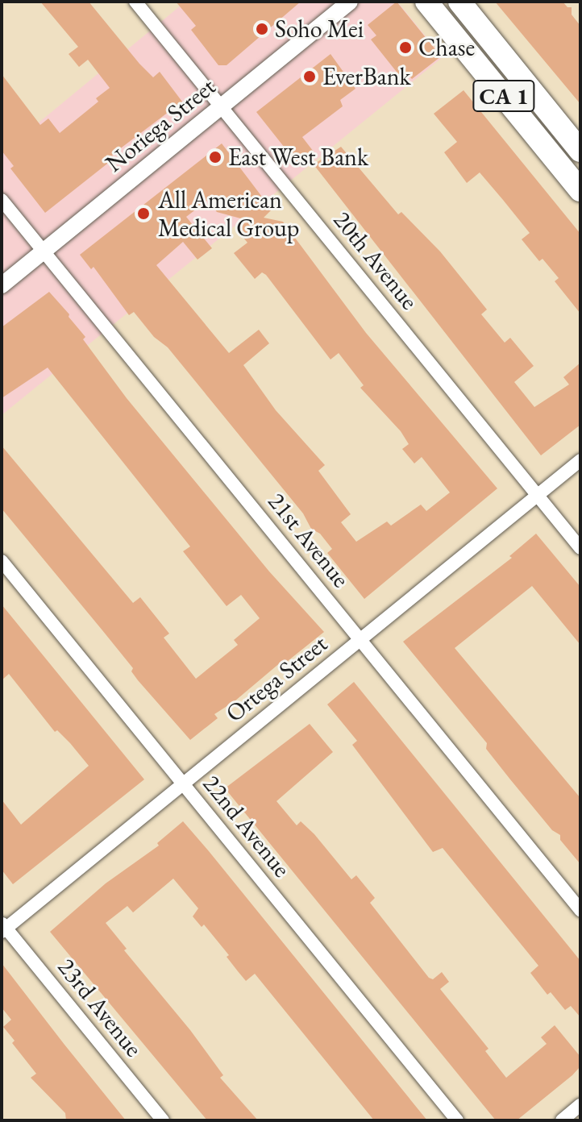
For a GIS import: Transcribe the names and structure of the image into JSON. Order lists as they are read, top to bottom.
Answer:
{
  "streets": {
    "highway": ["CA 1"],
    "street": [
      "Noriega Street",
      "20th Avenue",
      "21st Avenue",
      "Ortega Street",
      "22nd Avenue",
      "23rd Avenue"
    ]
  },
  "crossings": [
    ["Noriega Street", "20th Avenue"],
    ["Noriega Street", "21st Avenue"],
    ["20th Avenue", "Ortega Street"],
    ["21st Avenue", "Ortega Street"],
    ["Ortega Street", "22nd Avenue"],
    ["Ortega Street", "23rd Avenue"]
  ],
  "places": [
    "Soho Mei",
    "Chase",
    "EverBank",
    "East West Bank",
    "All American Medical Group"
  ]
}
